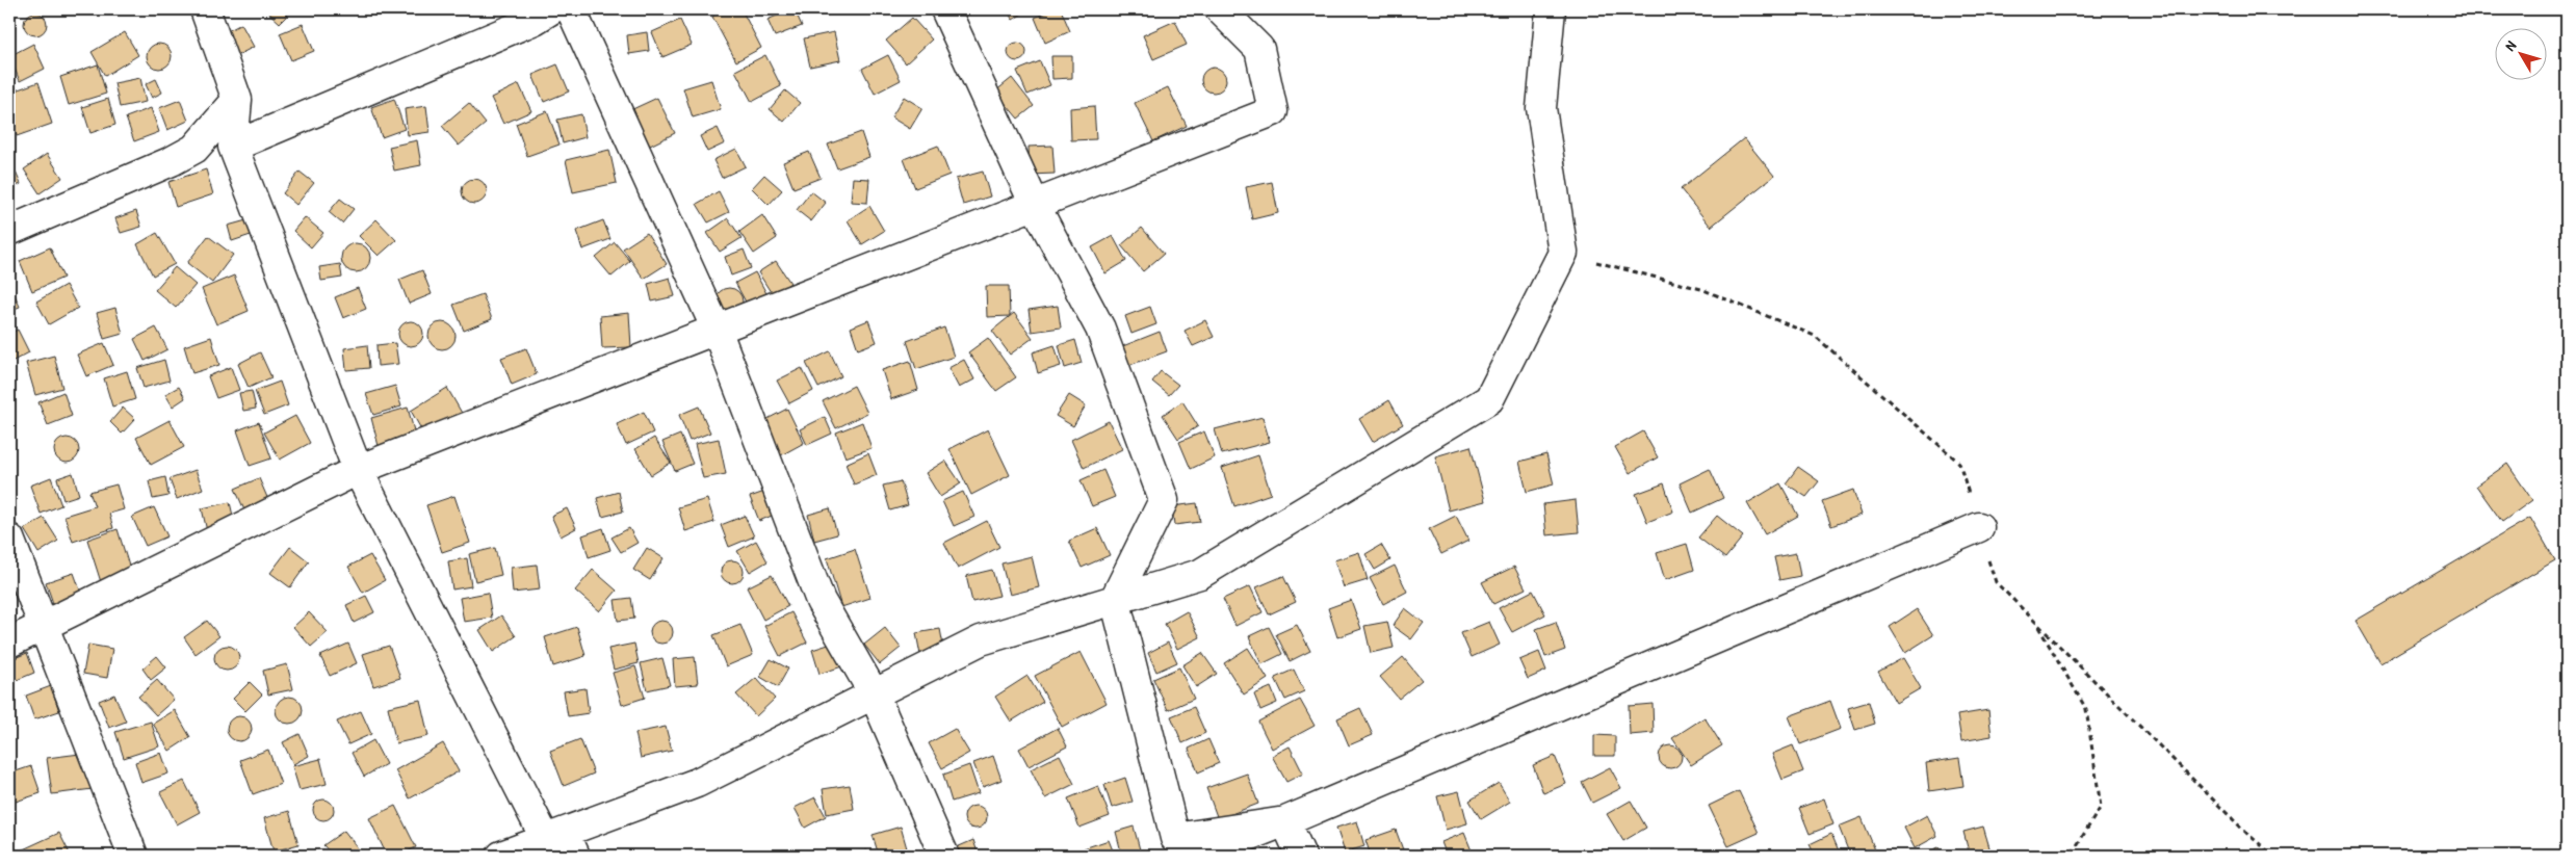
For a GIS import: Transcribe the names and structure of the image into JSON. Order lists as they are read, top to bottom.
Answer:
{
  "north": "top left"
}
